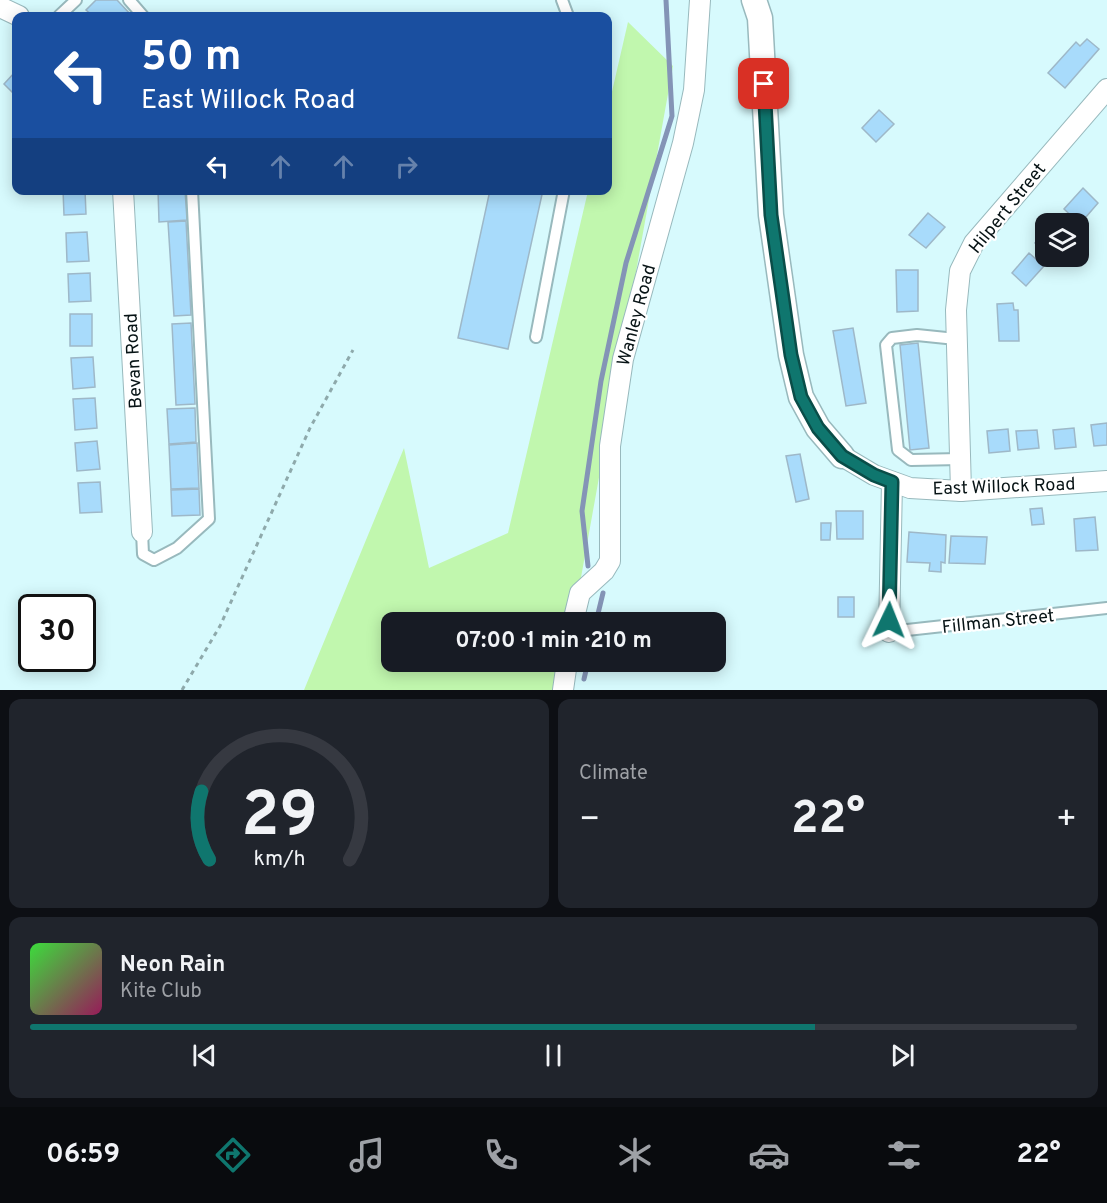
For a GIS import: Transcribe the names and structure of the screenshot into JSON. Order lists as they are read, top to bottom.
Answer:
{
  "streets": {
    "street": [
      "Hilpert Street",
      "Wanley Road",
      "Bevan Road",
      "East Willock Road"
    ],
    "lane": ["Fillman Street"]
  },
  "crossings": [
    ["Hilpert Street", "East Willock Road"]
  ],
  "page": {
    "turn": ["50 m", "East Willock Road"],
    "limit": "30",
    "trip": "07:00 · 1 min · 210 m",
    "tile": "Climate",
    "heat": ["−", "22°", "+"],
    "song": ["Neon Rain", "Kite Club"],
    "tabs": ["06:59", "22°"],
    "gauge": ["29", "km/h"]
  }
}
